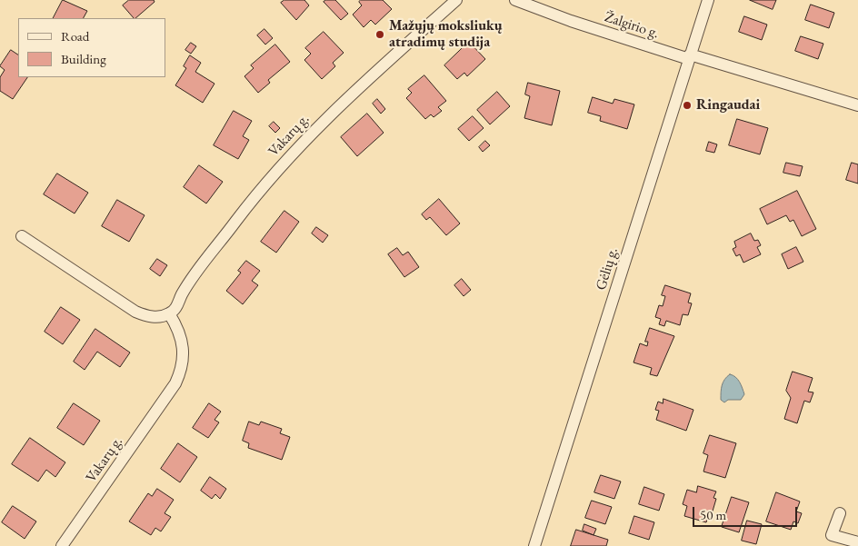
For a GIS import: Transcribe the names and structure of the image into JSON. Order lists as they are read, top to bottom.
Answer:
{
  "streets": {
    "street": ["Žalgirio g.", "Vakarų g.", "Gėlių g."]
  },
  "crossings": [
    ["Žalgirio g.", "Gėlių g."]
  ],
  "places": ["Mažųjų moksliukų atradimų studija", "Ringaudai"],
  "legend": ["Road", "Building"],
  "scale_bar": "50 m"
}
